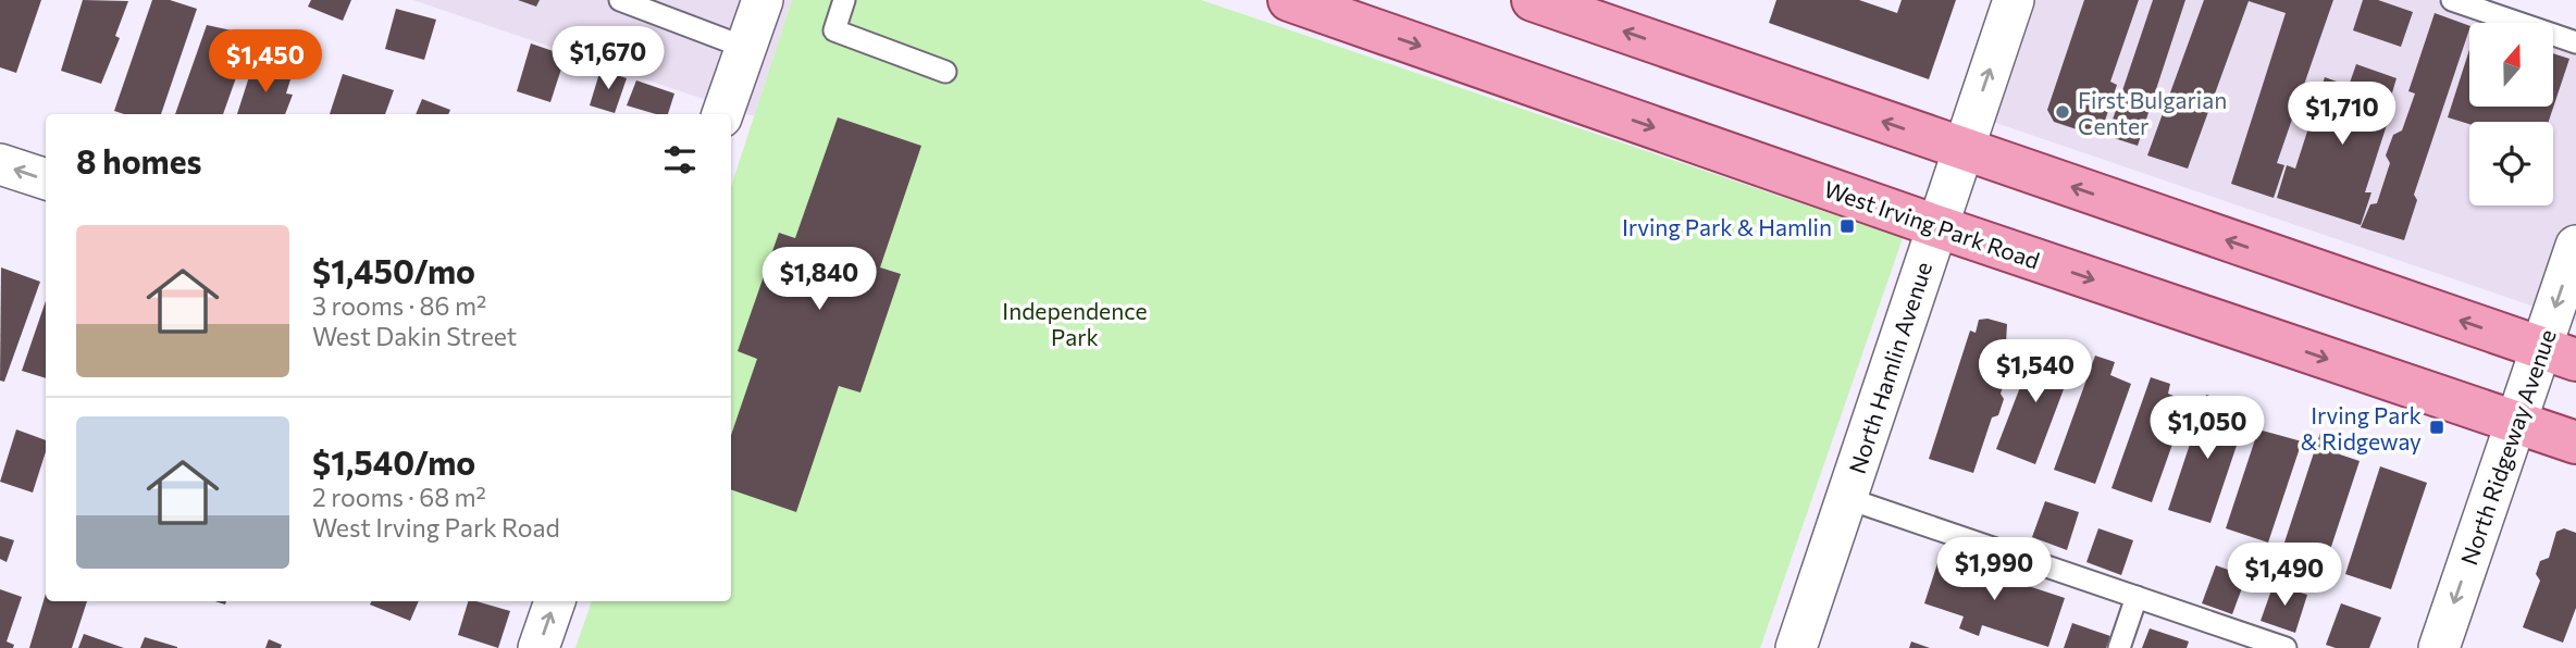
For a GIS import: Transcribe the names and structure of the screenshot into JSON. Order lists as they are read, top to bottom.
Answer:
{
  "streets": {
    "main road": ["West Irving Park Road"],
    "street": ["North Hamlin Avenue", "North Ridgeway Avenue"]
  },
  "crossings": [
    ["West Irving Park Road", "North Hamlin Avenue"],
    ["West Irving Park Road", "North Ridgeway Avenue"]
  ],
  "one_way": ["North Ridgeway Avenue"],
  "parks": ["Independence Park"],
  "places": {
    "other": ["First Bulgarian Center"],
    "transit": ["Irving Park & Hamlin", "Irving Park & Ridgeway"]
  },
  "north": "top",
  "page": {
    "price": [
      "$1,670",
      "$1,450",
      "$1,710",
      "$1,840",
      "$1,540",
      "$1,050",
      "$1,990",
      "$1,490"
    ],
    "heading": "8 homes",
    "list": [
      {
        "name": "$1,450/mo",
        "note": "3 rooms · 86 m² · West Dakin Street"
      },
      {
        "name": "$1,540/mo",
        "note": "2 rooms · 68 m² · West Irving Park Road"
      }
    ]
  }
}
